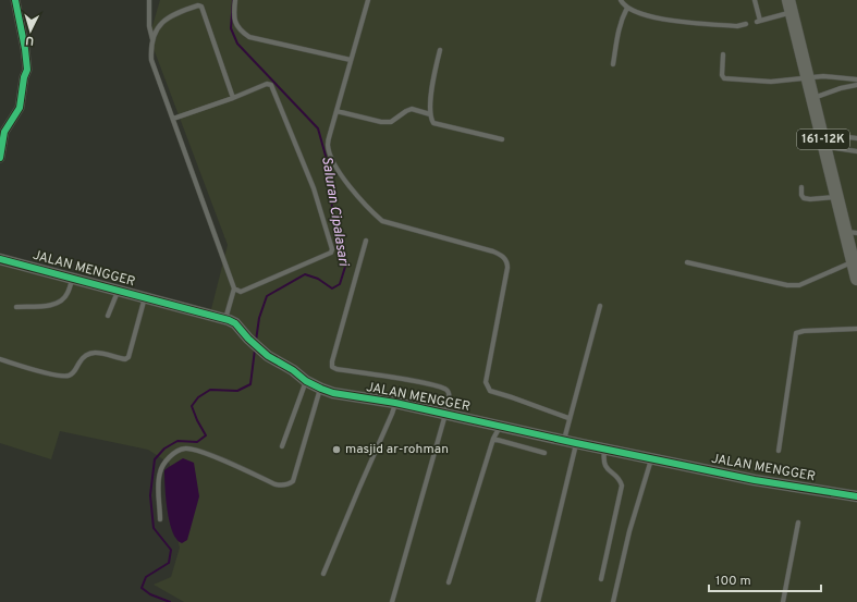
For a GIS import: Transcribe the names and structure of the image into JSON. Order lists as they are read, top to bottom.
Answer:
{
  "streets": {
    "main road": ["161-12K"],
    "street": ["JALAN MENGGER"]
  },
  "water": ["Saluran Cipalasari"],
  "places": ["masjid ar-rohman"],
  "scale_bar": "100 m",
  "north": "bottom"
}
